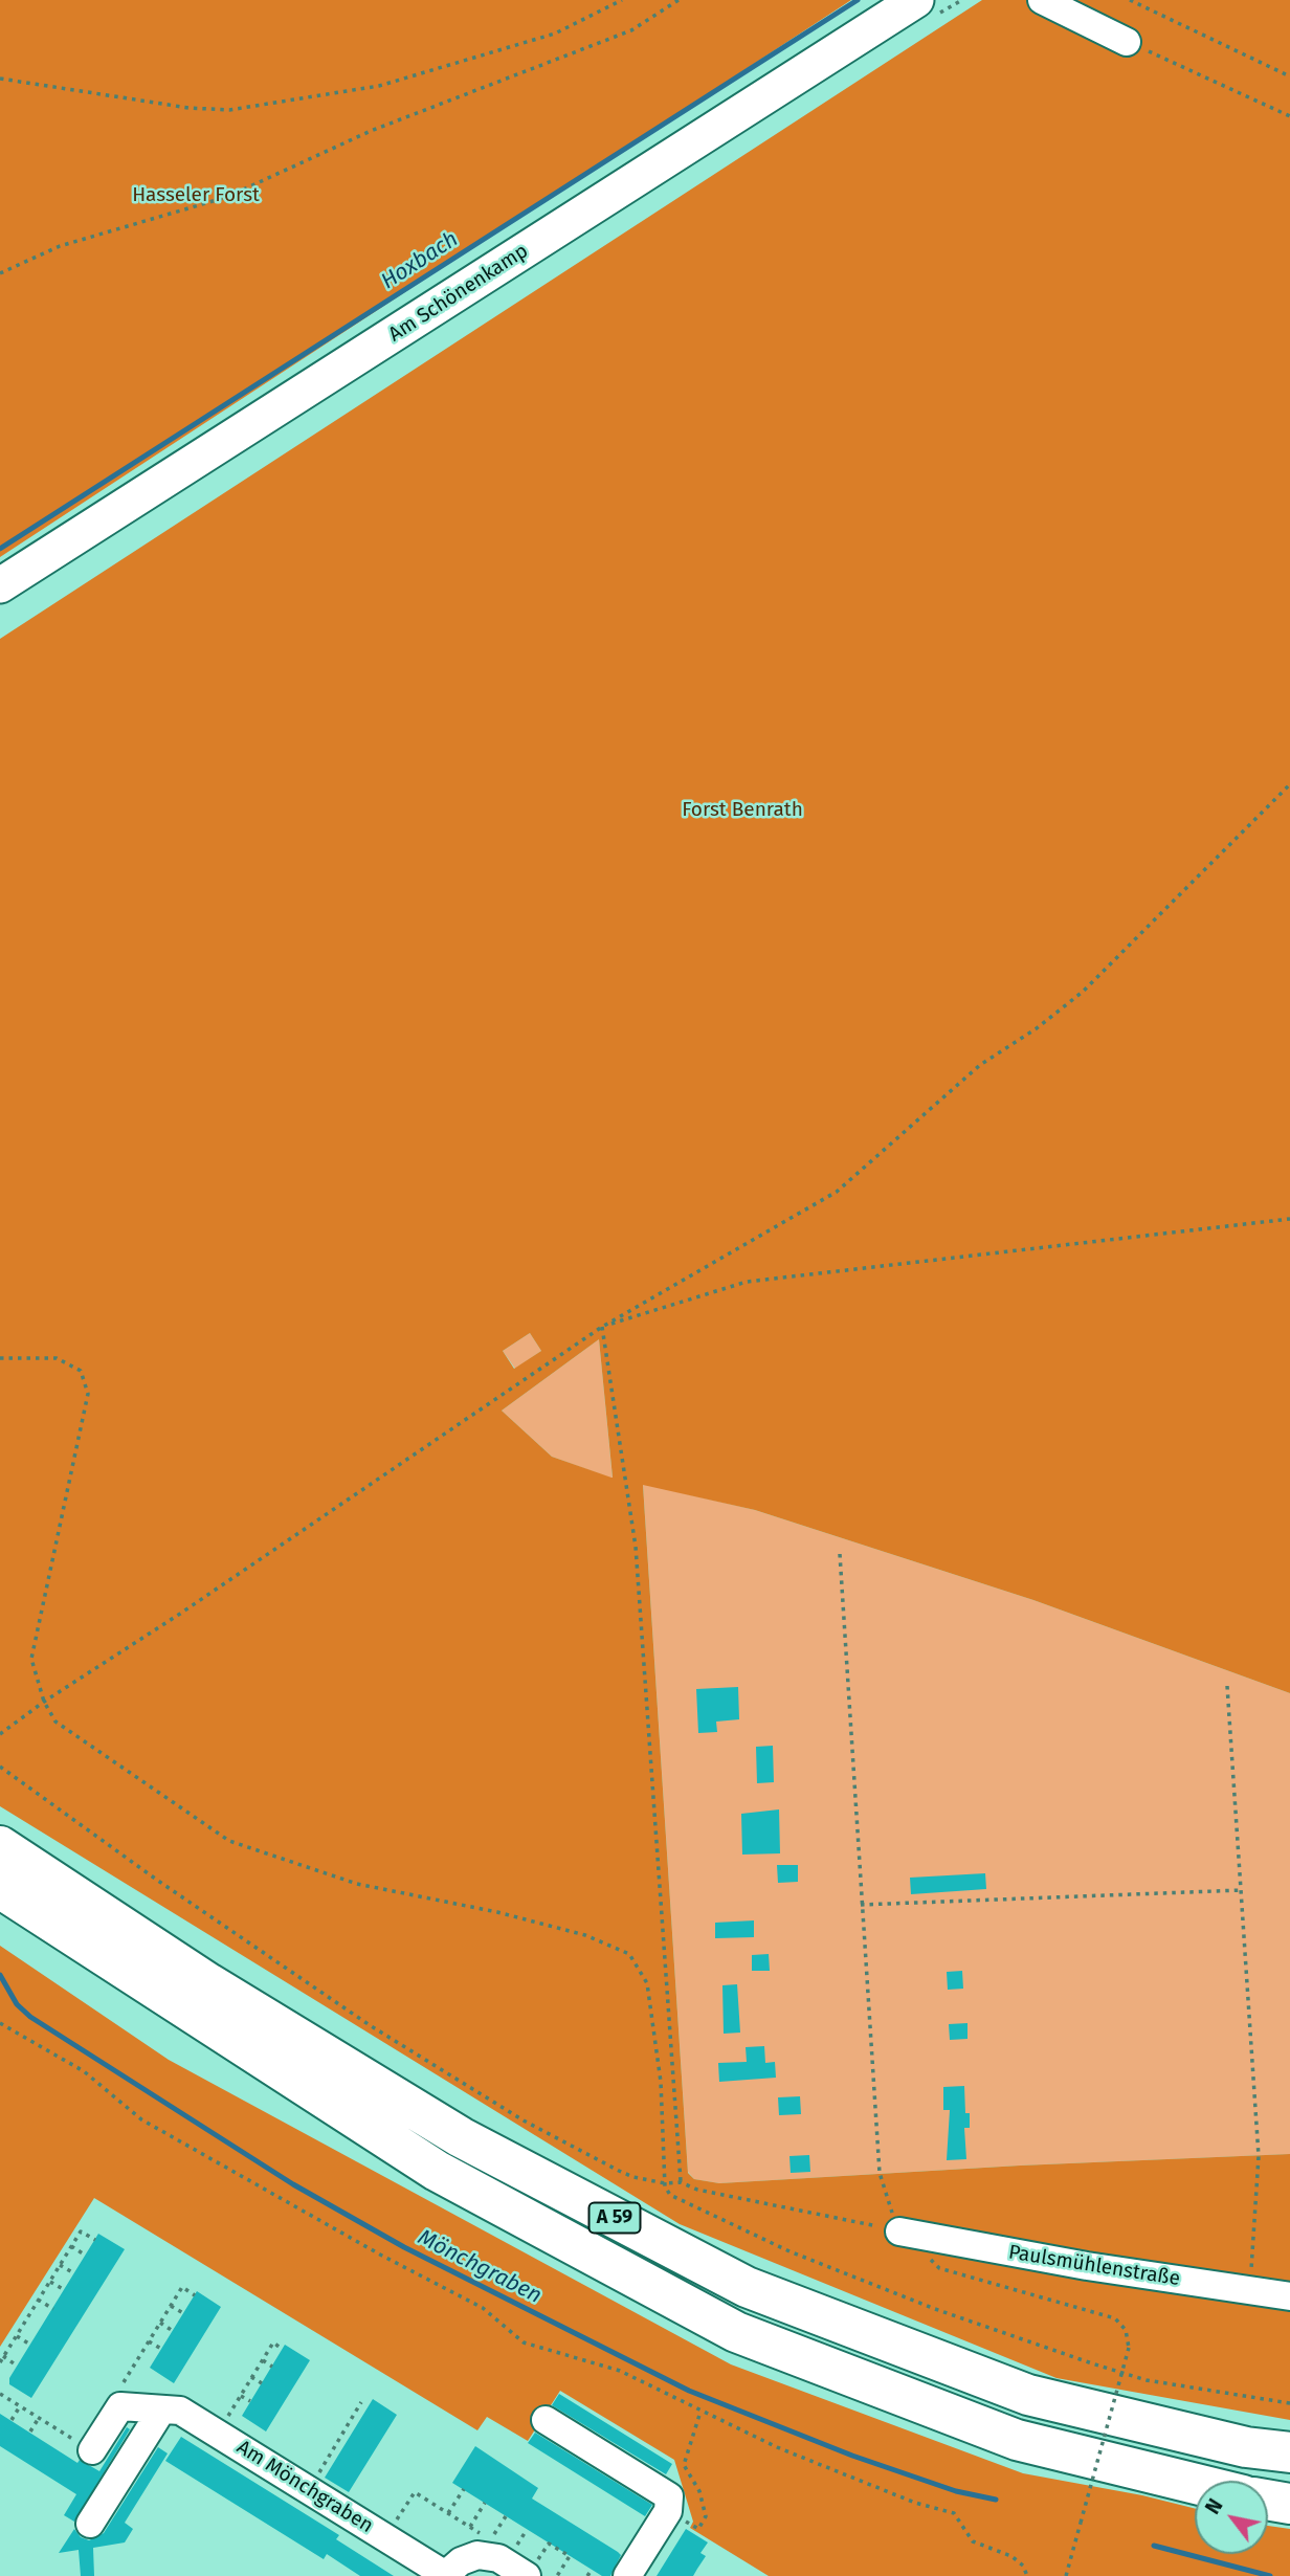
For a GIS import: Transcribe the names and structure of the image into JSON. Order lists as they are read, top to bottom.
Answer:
{
  "streets": {
    "highway": ["A 59"],
    "main road": ["Am Schönenkamp"],
    "street": ["Paulsmühlenstraße", "Am Mönchgraben"]
  },
  "water": ["Hoxbach", "Mönchgraben"],
  "parks": ["Hasseler Forst", "Forst Benrath"],
  "north": "top left"
}
